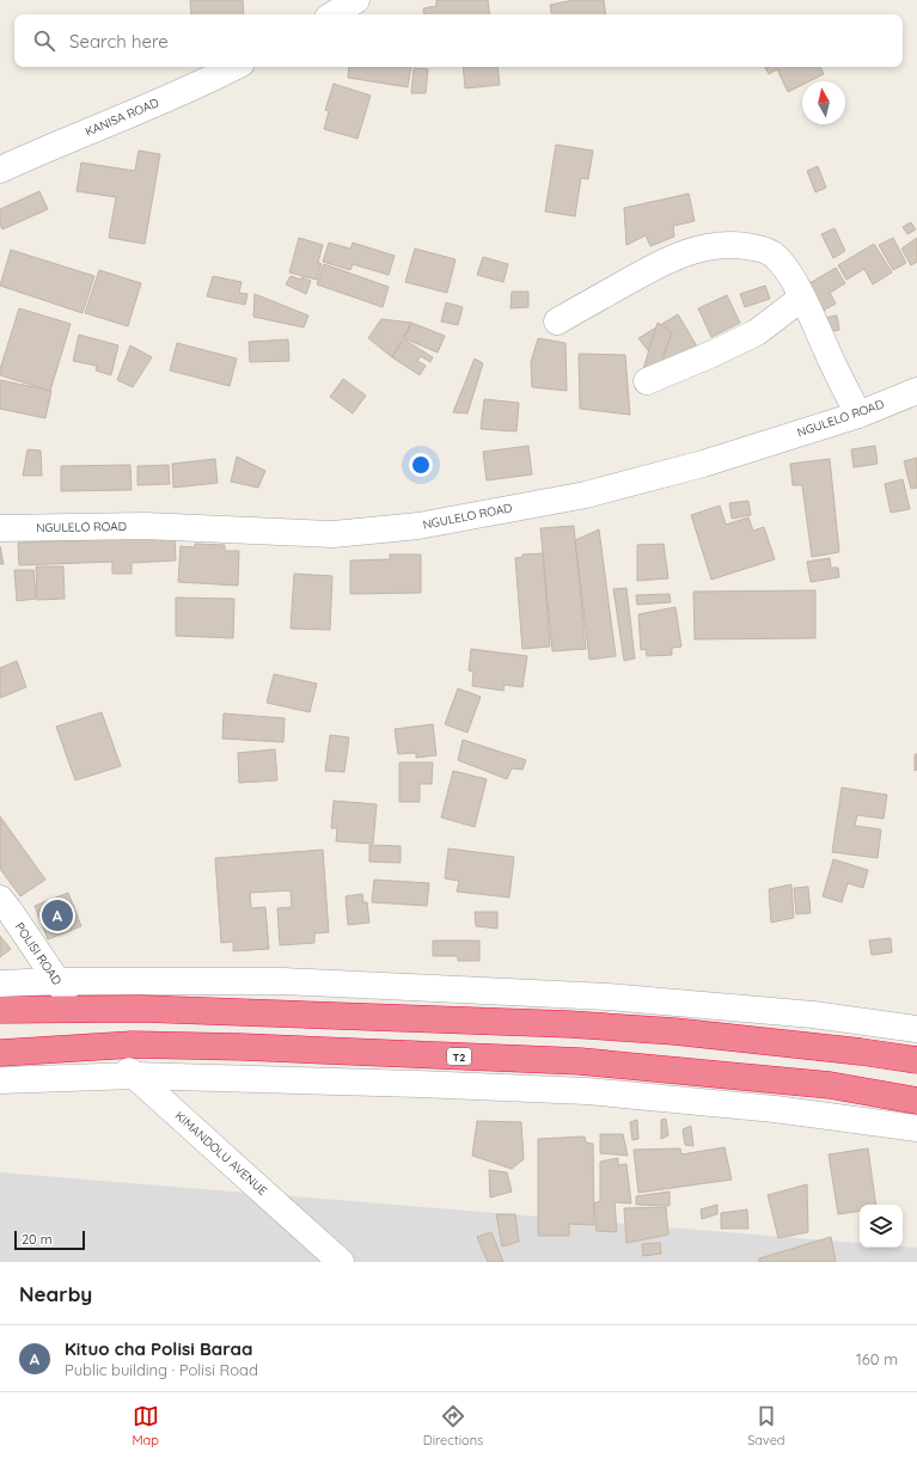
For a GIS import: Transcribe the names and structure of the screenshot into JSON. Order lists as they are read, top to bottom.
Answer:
{
  "streets": {
    "highway": ["T2"],
    "street": [
      "KANISA ROAD",
      "NGULELO ROAD",
      "POLISI ROAD",
      "KIMANDOLU AVENUE"
    ]
  },
  "crossings": [
    ["T2", "KIMANDOLU AVENUE"]
  ],
  "scale_bar": "20 m",
  "north": "top",
  "page": {
    "search": "Search here",
    "pins": "A",
    "scale": "20 m",
    "heading": "Nearby",
    "list": [
      {
        "mark": "A",
        "name": "Kituo cha Polisi Baraa",
        "note": "Public building · Polisi Road",
        "value": "160 m"
      }
    ],
    "nav": ["Map", "Directions", "Saved"]
  }
}
